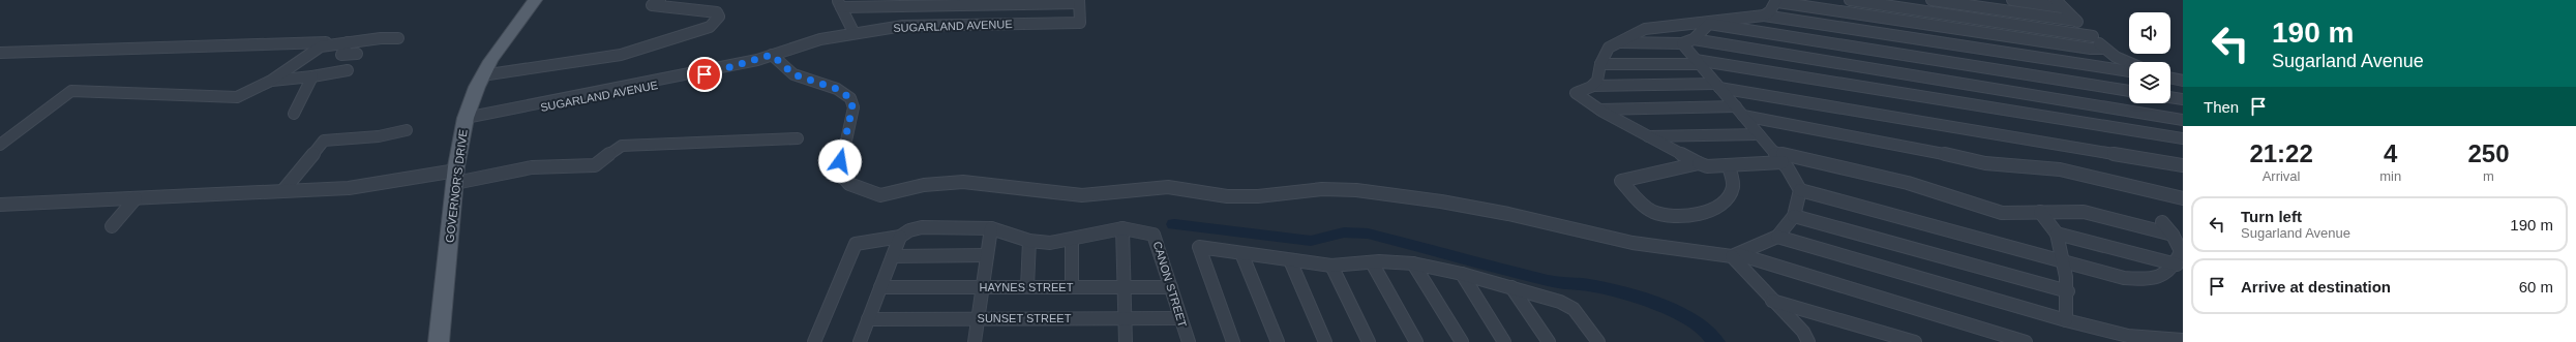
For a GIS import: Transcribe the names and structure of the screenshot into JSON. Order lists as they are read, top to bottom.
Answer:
{
  "streets": {
    "main road": ["GOVERNOR'S DRIVE"],
    "street": [
      "SUGARLAND AVENUE",
      "CANON STREET",
      "HAYNES STREET",
      "SUNSET STREET"
    ]
  },
  "crossings": [
    ["SUGARLAND AVENUE", "GOVERNOR'S DRIVE"],
    ["CANON STREET", "HAYNES STREET"],
    ["CANON STREET", "SUNSET STREET"]
  ],
  "page": {
    "turn": ["190 m", "Sugarland Avenue"],
    "then": "Then",
    "eta": [
      "21:22",
      "Arrival",
      "4",
      "min",
      "250",
      "m"
    ],
    "list": [
      {
        "name": "Turn left",
        "note": "Sugarland Avenue",
        "value": "190 m"
      },
      {
        "name": "Arrive at destination",
        "value": "60 m"
      }
    ]
  }
}
